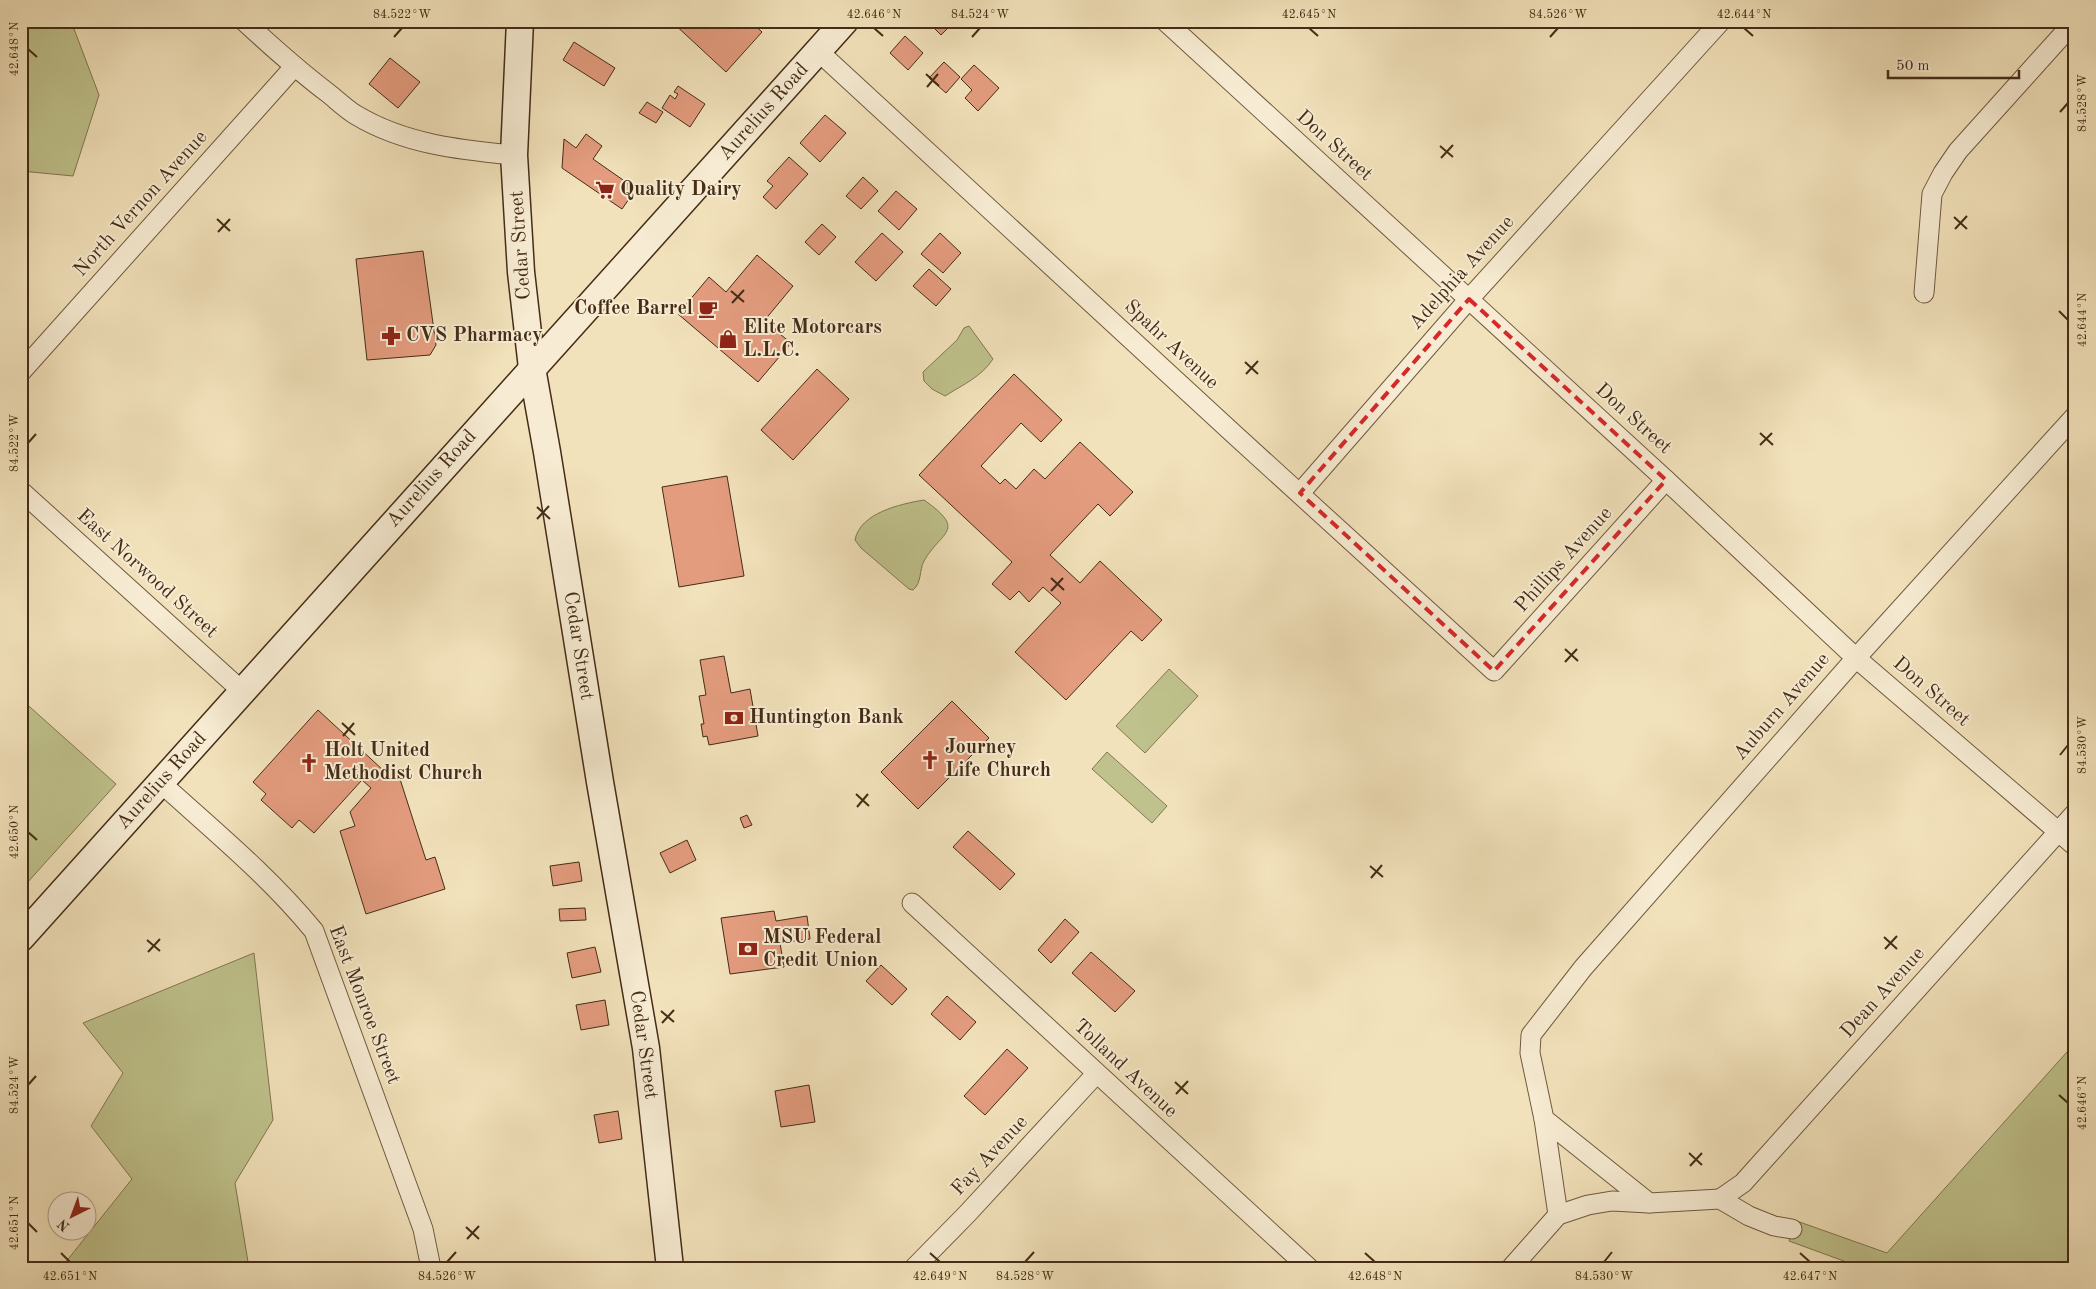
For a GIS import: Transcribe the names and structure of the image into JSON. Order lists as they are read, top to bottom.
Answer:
{
  "streets": {
    "main road": ["Aurelius Road", "Cedar Street"],
    "street": [
      "Don Street",
      "North Vernon Avenue",
      "Adelphia Avenue",
      "Spahr Avenue",
      "Phillips Avenue",
      "East Norwood Street",
      "Auburn Avenue",
      "Dean Avenue",
      "East Monroe Street",
      "Tolland Avenue",
      "Fay Avenue"
    ]
  },
  "crossings": [
    ["Aurelius Road", "Cedar Street"],
    ["Aurelius Road", "Spahr Avenue"],
    ["Aurelius Road", "East Norwood Street"],
    ["Aurelius Road", "East Monroe Street"],
    ["Don Street", "Adelphia Avenue"],
    ["Don Street", "Phillips Avenue"],
    ["Don Street", "Auburn Avenue"],
    ["Don Street", "Dean Avenue"],
    ["Adelphia Avenue", "Spahr Avenue"],
    ["Spahr Avenue", "Phillips Avenue"],
    ["Tolland Avenue", "Fay Avenue"]
  ],
  "places": {
    "supermarket": ["Quality Dairy"],
    "cafe": ["Coffee Barrel"],
    "pharmacy": ["CVS Pharmacy"],
    "shop": ["Elite Motorcars L.L.C."],
    "bank": ["Huntington Bank", "MSU Federal Credit Union"],
    "church": ["Journey Life Church", "Holt United Methodist Church"]
  },
  "scale_bar": "50 m",
  "north": "bottom left",
  "coordinates": [
    "84.522°W",
    "42.646°N",
    "84.524°W",
    "42.645°N",
    "84.526°W",
    "42.644°N",
    "42.648°N",
    "84.528°W",
    "84.530°W",
    "42.650°N",
    "42.651°N",
    "42.649°N",
    "42.647°N"
  ]
}
